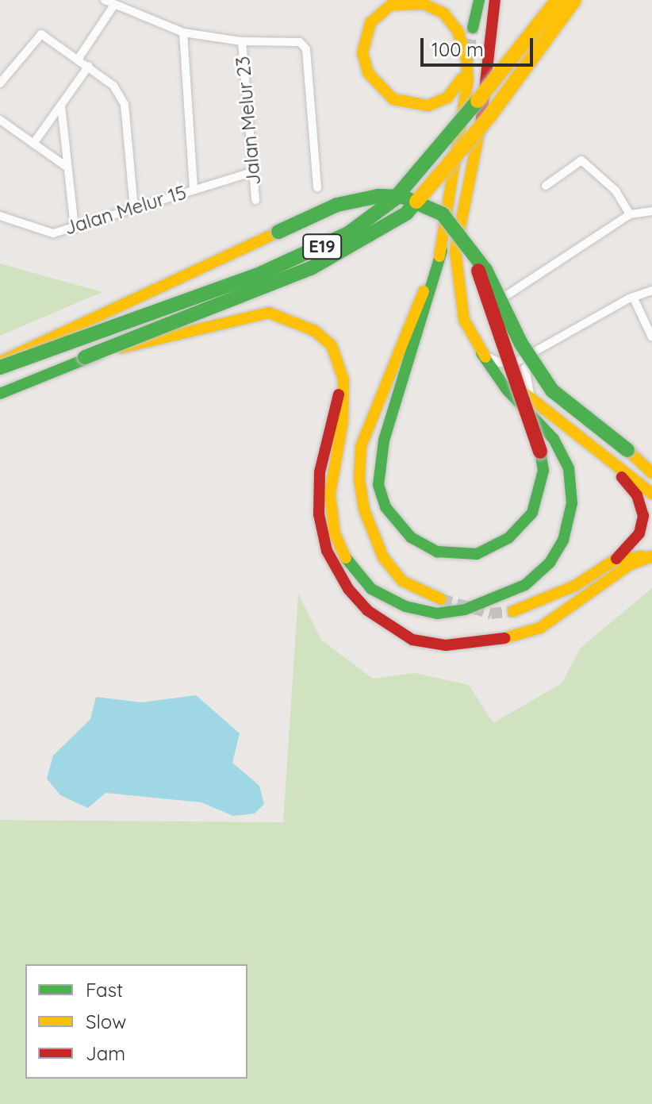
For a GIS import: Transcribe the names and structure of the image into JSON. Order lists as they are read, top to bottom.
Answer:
{
  "streets": {
    "main road": ["E19"],
    "street": ["Jalan Melur 23", "Jalan Melur 15"]
  },
  "crossings": [
    ["Jalan Melur 23", "Jalan Melur 15"]
  ],
  "legend": ["Fast", "Slow", "Jam"],
  "scale_bar": "100 m"
}
